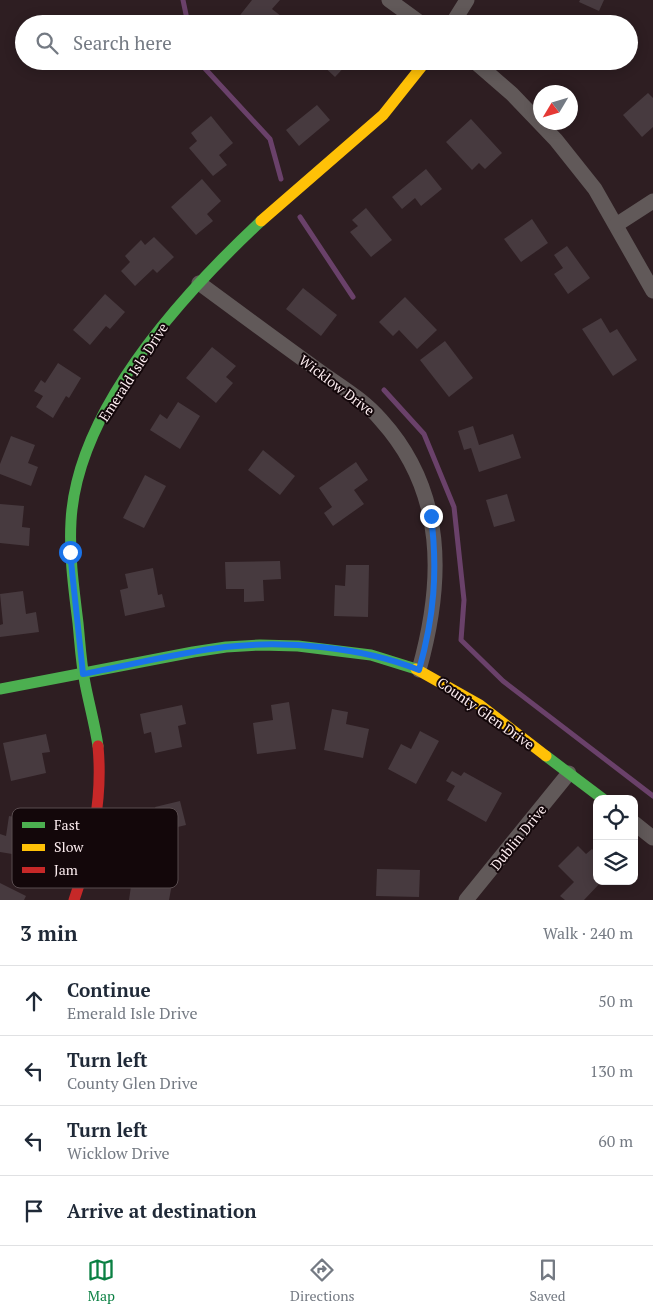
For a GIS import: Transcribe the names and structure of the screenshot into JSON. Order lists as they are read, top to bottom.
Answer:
{
  "streets": {
    "street": [
      "Emerald Isle Drive",
      "Wicklow Drive",
      "County Glen Drive",
      "Dublin Drive"
    ]
  },
  "crossings": [
    ["Emerald Isle Drive", "Wicklow Drive"],
    ["Emerald Isle Drive", "County Glen Drive"],
    ["Wicklow Drive", "County Glen Drive"],
    ["County Glen Drive", "Dublin Drive"]
  ],
  "legend": ["Fast", "Slow", "Jam"],
  "north": "bottom left",
  "page": {
    "search": "Search here",
    "heading": ["3 min", "Walk · 240 m"],
    "list": [
      ["Continue", "Emerald Isle Drive", "50 m"],
      ["Turn left", "County Glen Drive", "130 m"],
      ["Turn left", "Wicklow Drive", "60 m"],
      "Arrive at destination"
    ],
    "nav": ["Map", "Directions", "Saved"]
  }
}
